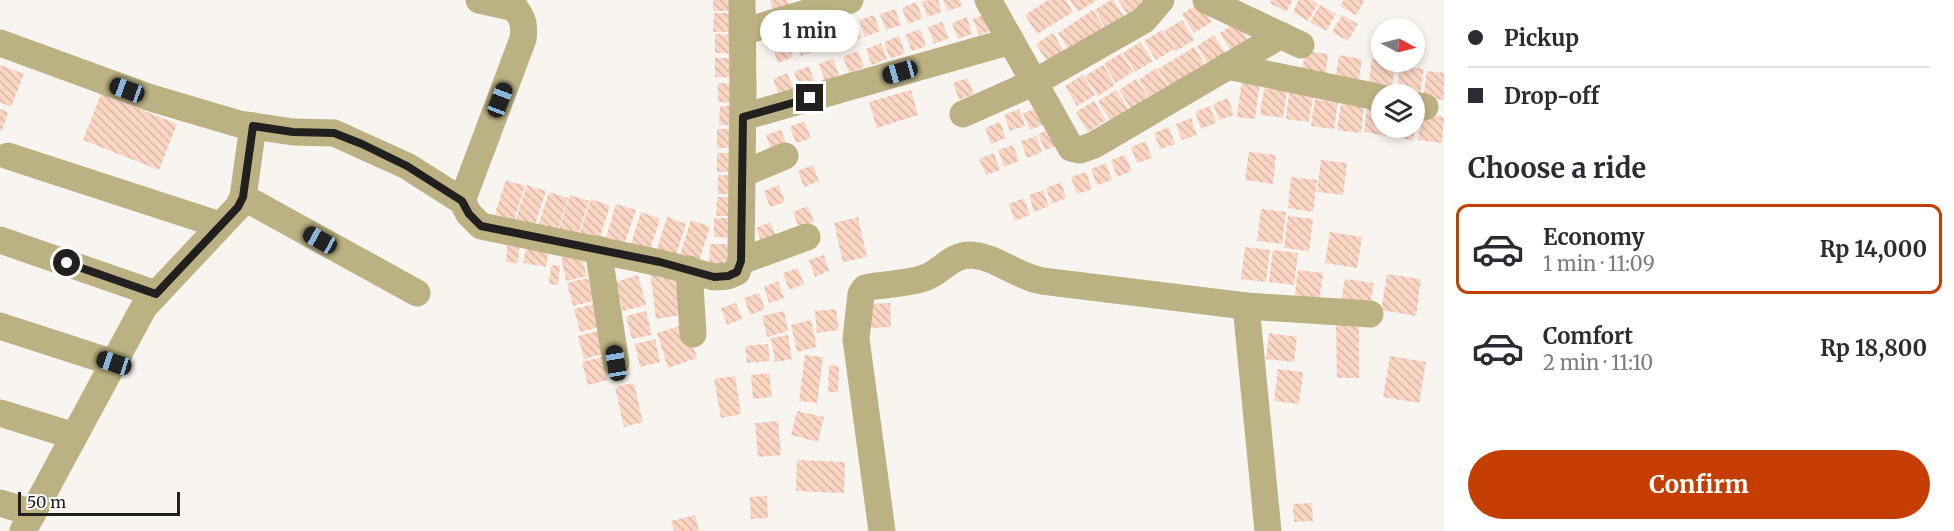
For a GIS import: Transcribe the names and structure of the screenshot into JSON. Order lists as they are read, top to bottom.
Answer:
{
  "scale_bar": "50 m",
  "north": "right",
  "page": {
    "banner": ["Pickup", "Drop-off"],
    "bubble": "1 min",
    "heading": "Choose a ride",
    "list": [
      {
        "name": "Economy",
        "note": "1 min · 11:09",
        "value": "Rp 14,000"
      },
      {
        "name": "Comfort",
        "note": "2 min · 11:10",
        "value": "Rp 18,800"
      }
    ],
    "buttons": "Confirm",
    "scale": "50 m"
  }
}
